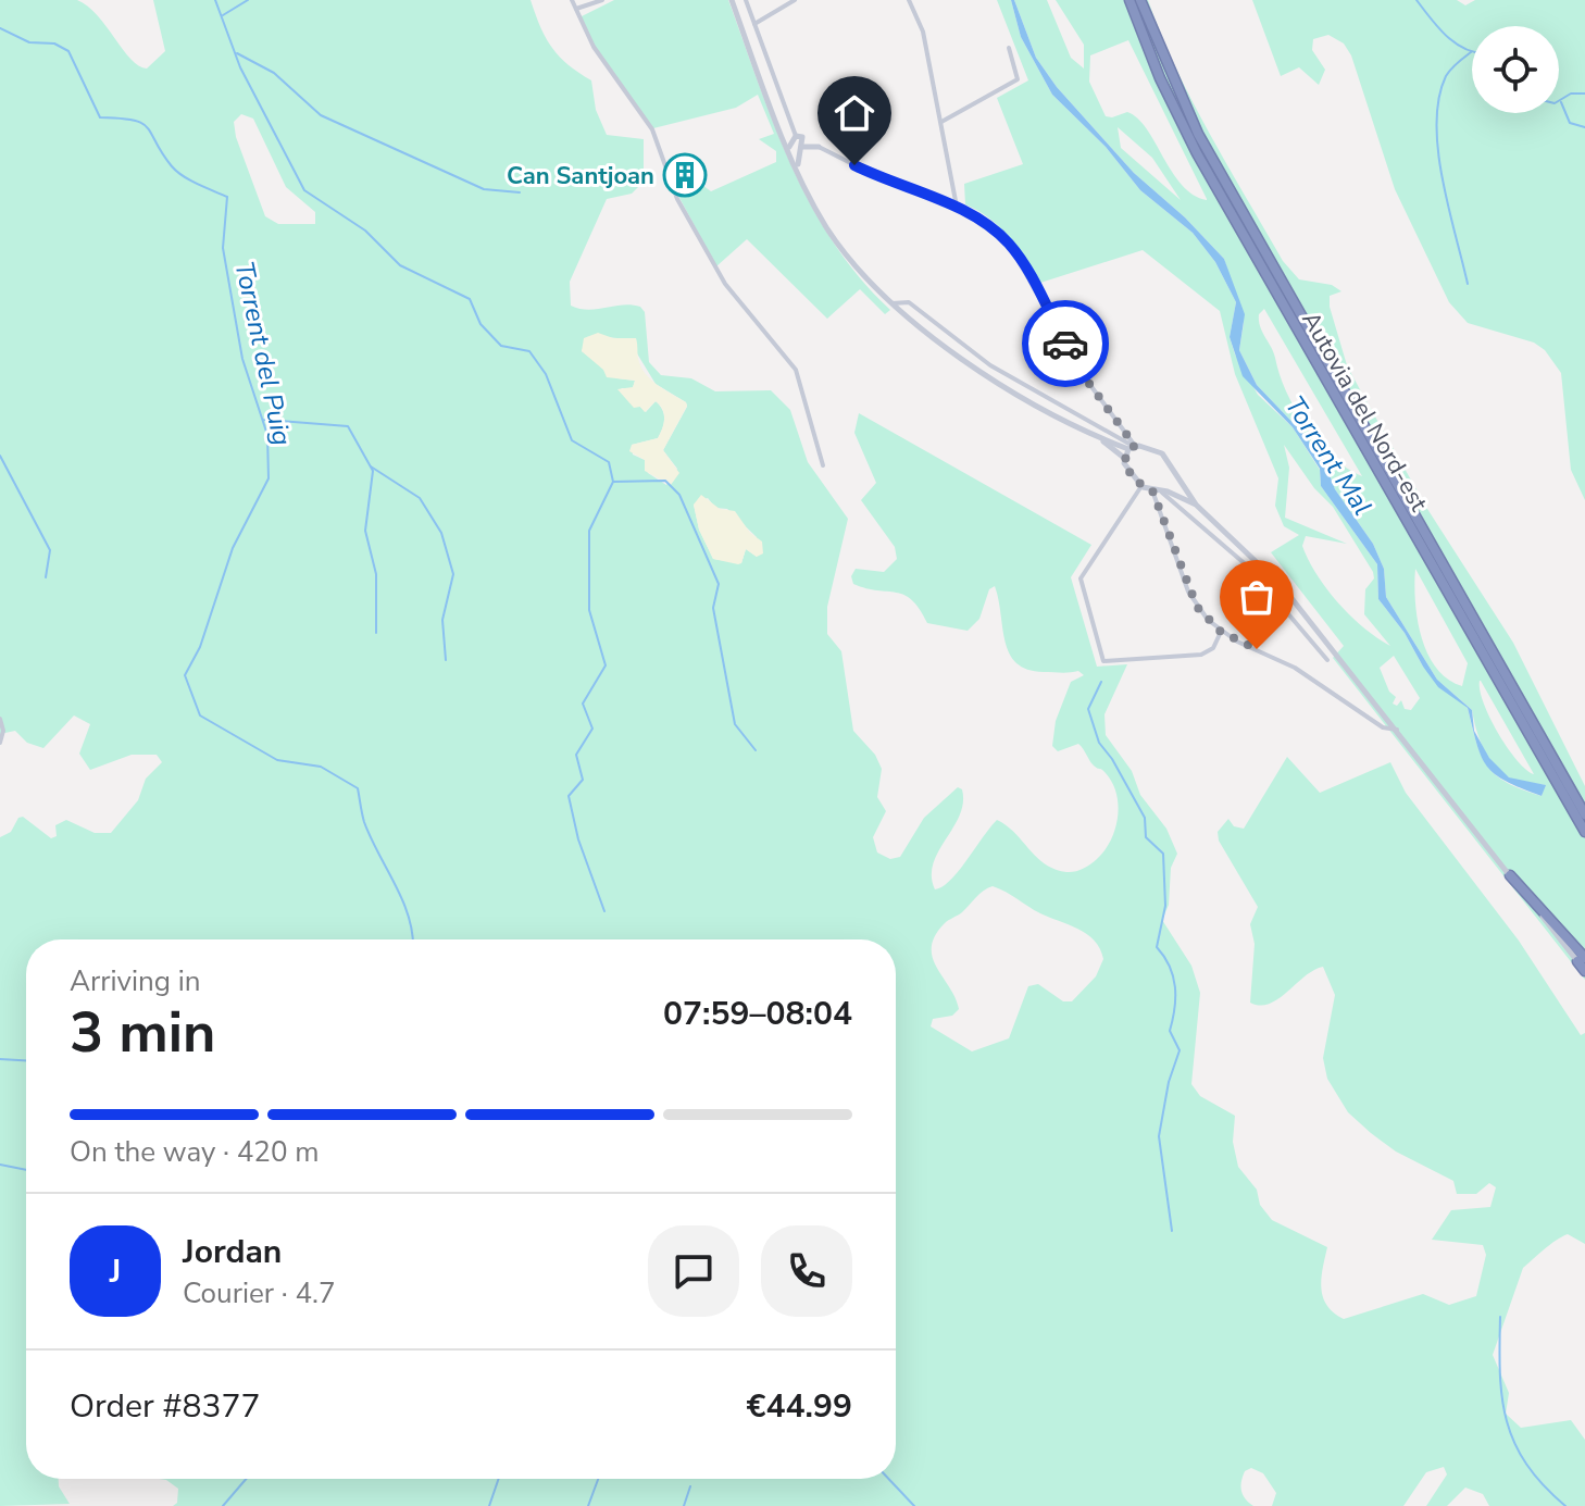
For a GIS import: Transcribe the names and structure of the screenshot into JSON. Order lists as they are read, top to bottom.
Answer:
{
  "streets": {
    "highway": ["Autovia del Nord-est"]
  },
  "water": ["Torrent del Puig", "Torrent Mal"],
  "places": {
    "building": ["Can Santjoan"]
  },
  "page": {
    "heading": ["3 min", "Arriving in", "07:59–08:04"],
    "panel": [
      "Jordan",
      "Courier · 4.7",
      "Order #8377",
      "€44.99"
    ],
    "bar": "On the way · 420 m",
    "round": "J"
  }
}
